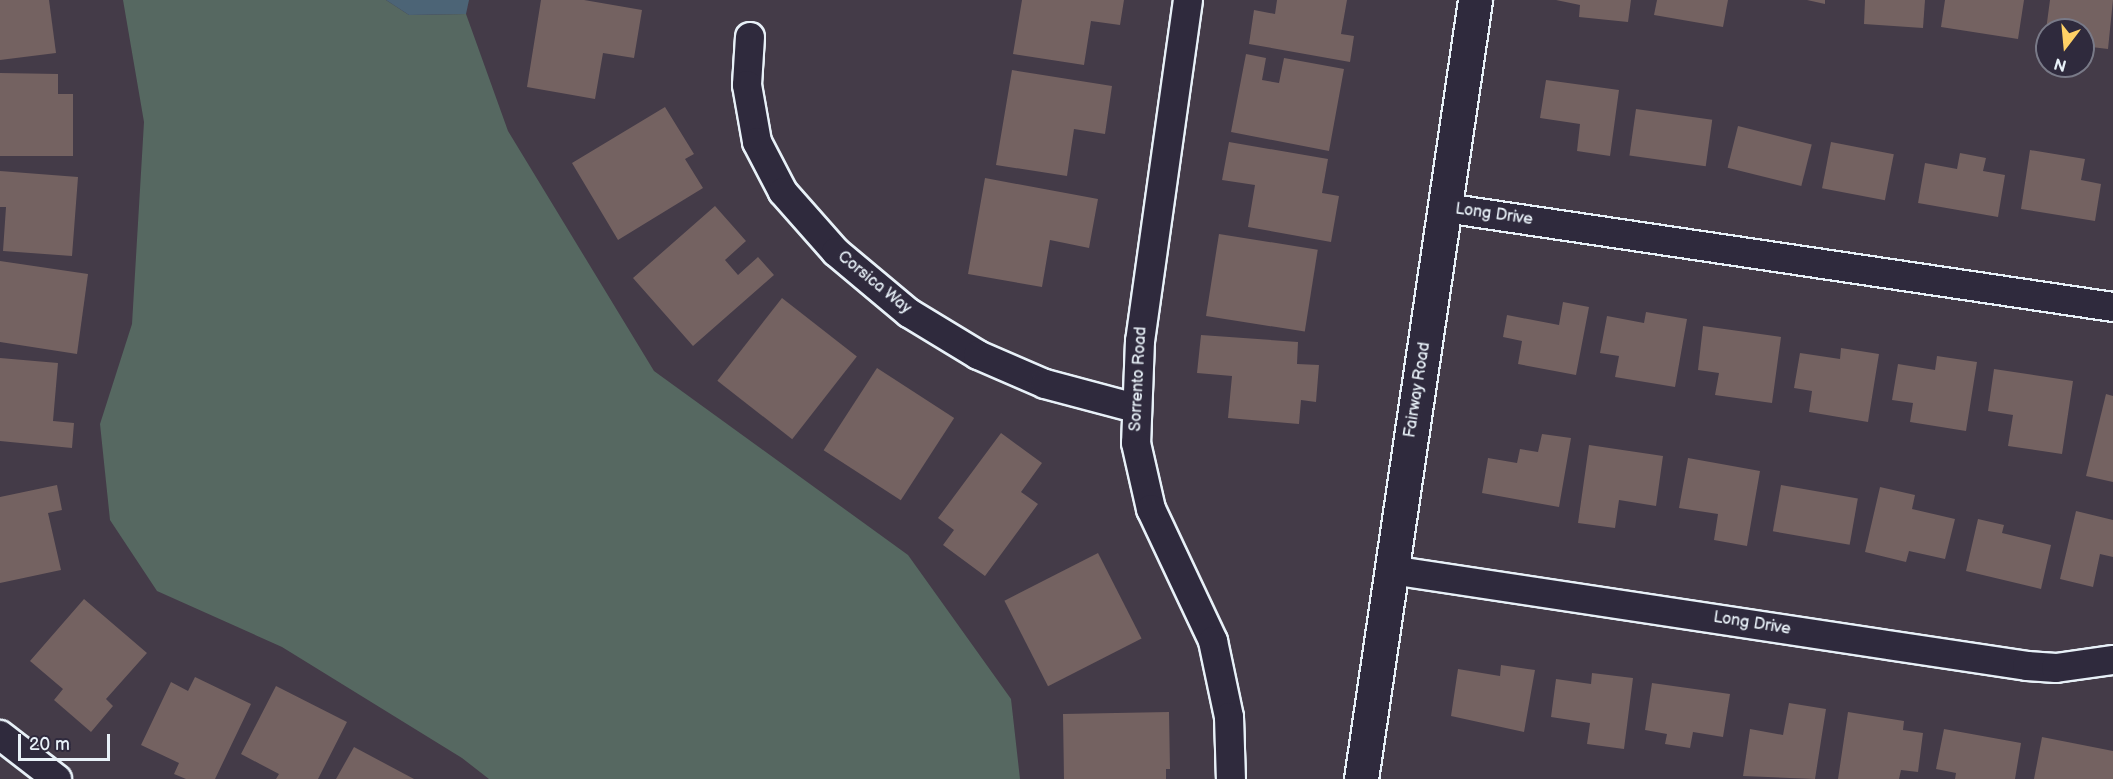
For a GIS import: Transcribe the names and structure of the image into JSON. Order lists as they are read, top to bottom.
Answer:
{
  "streets": {
    "street": [
      "Long Drive",
      "Corsica Way",
      "Sorrento Road",
      "Fairway Road"
    ]
  },
  "crossings": [
    ["Long Drive", "Fairway Road"],
    ["Corsica Way", "Sorrento Road"]
  ],
  "scale_bar": "20 m",
  "north": "bottom"
}
